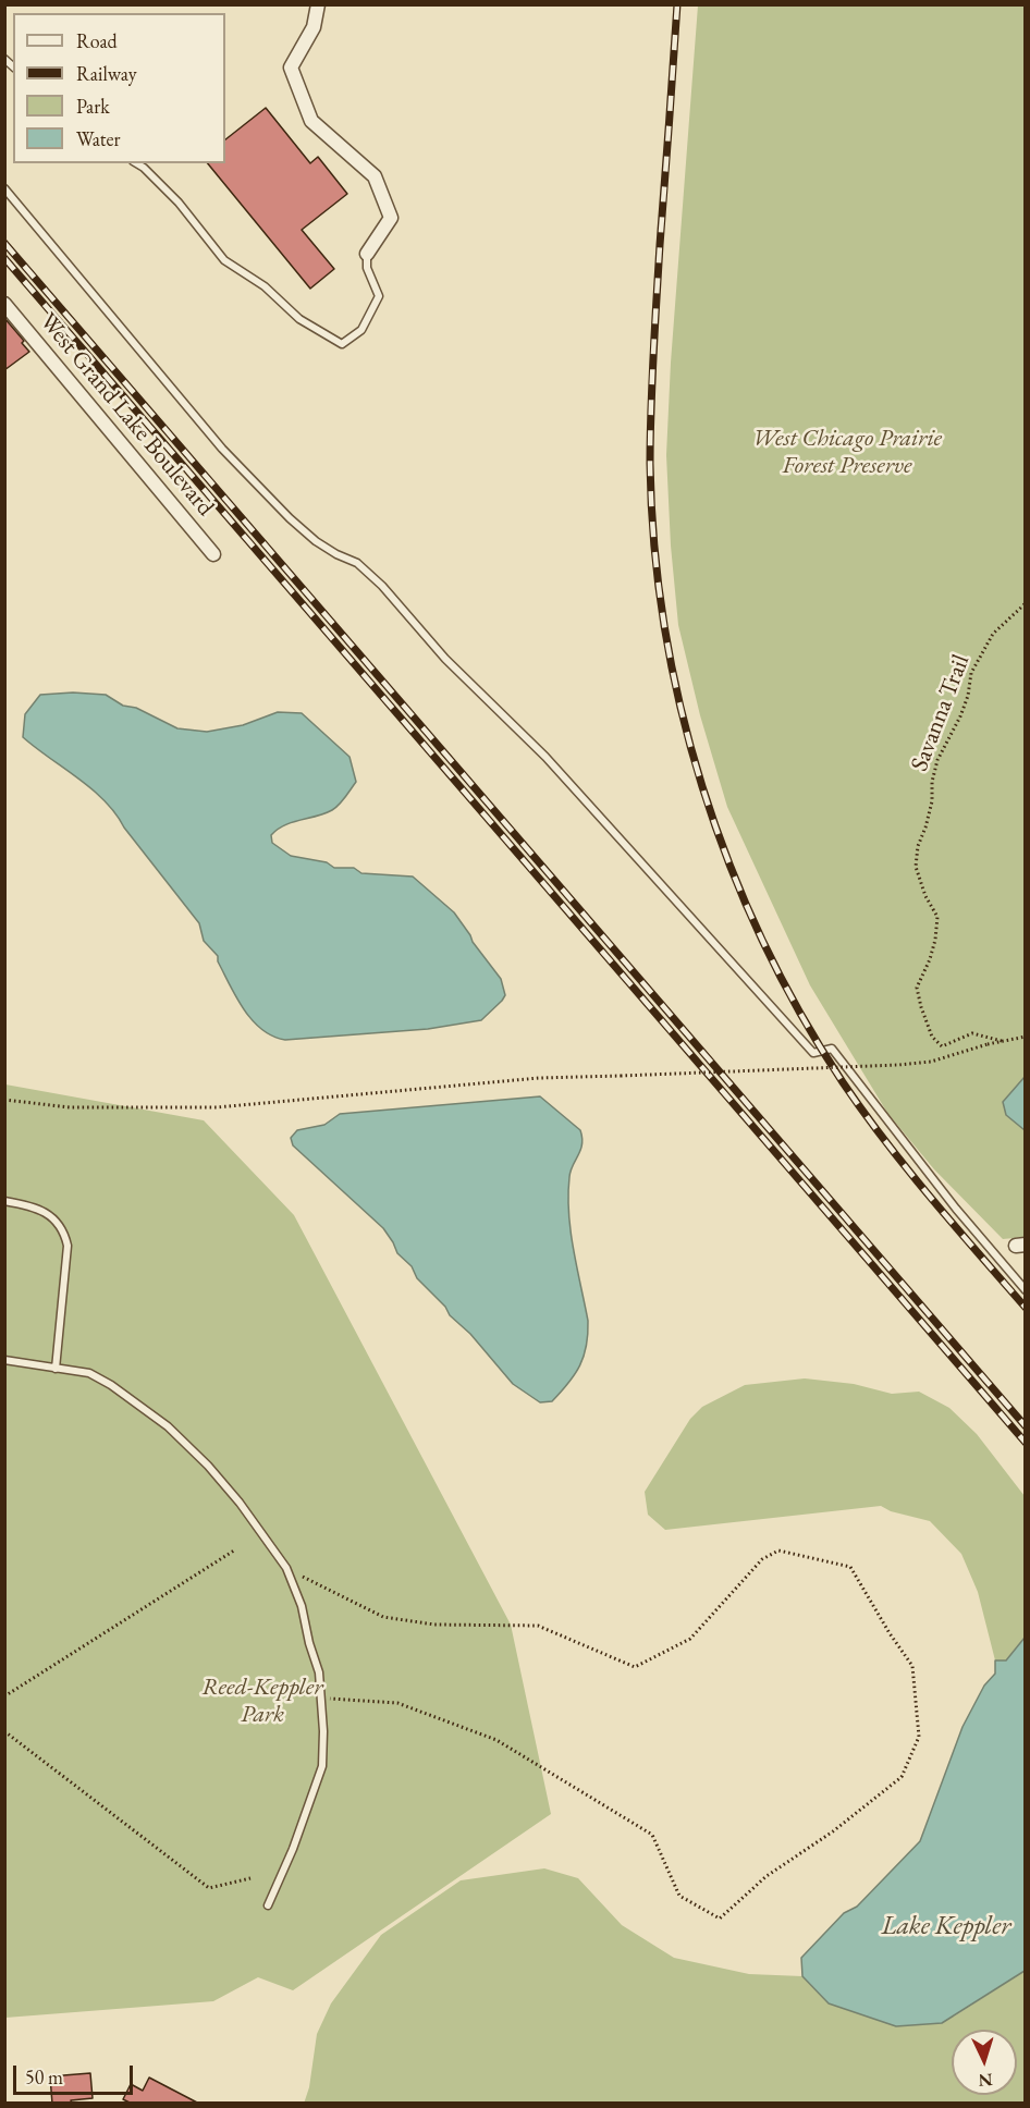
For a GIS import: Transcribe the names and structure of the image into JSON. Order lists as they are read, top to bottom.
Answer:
{
  "streets": {
    "street": ["West Grand Lake Boulevard"],
    "path": ["Savanna Trail"]
  },
  "water": ["Lake Keppler"],
  "parks": ["West Chicago Prairie Forest Preserve", "Reed-Keppler Park"],
  "legend": [
    "Road",
    "Railway",
    "Park",
    "Water"
  ],
  "scale_bar": "50 m",
  "north": "bottom"
}
